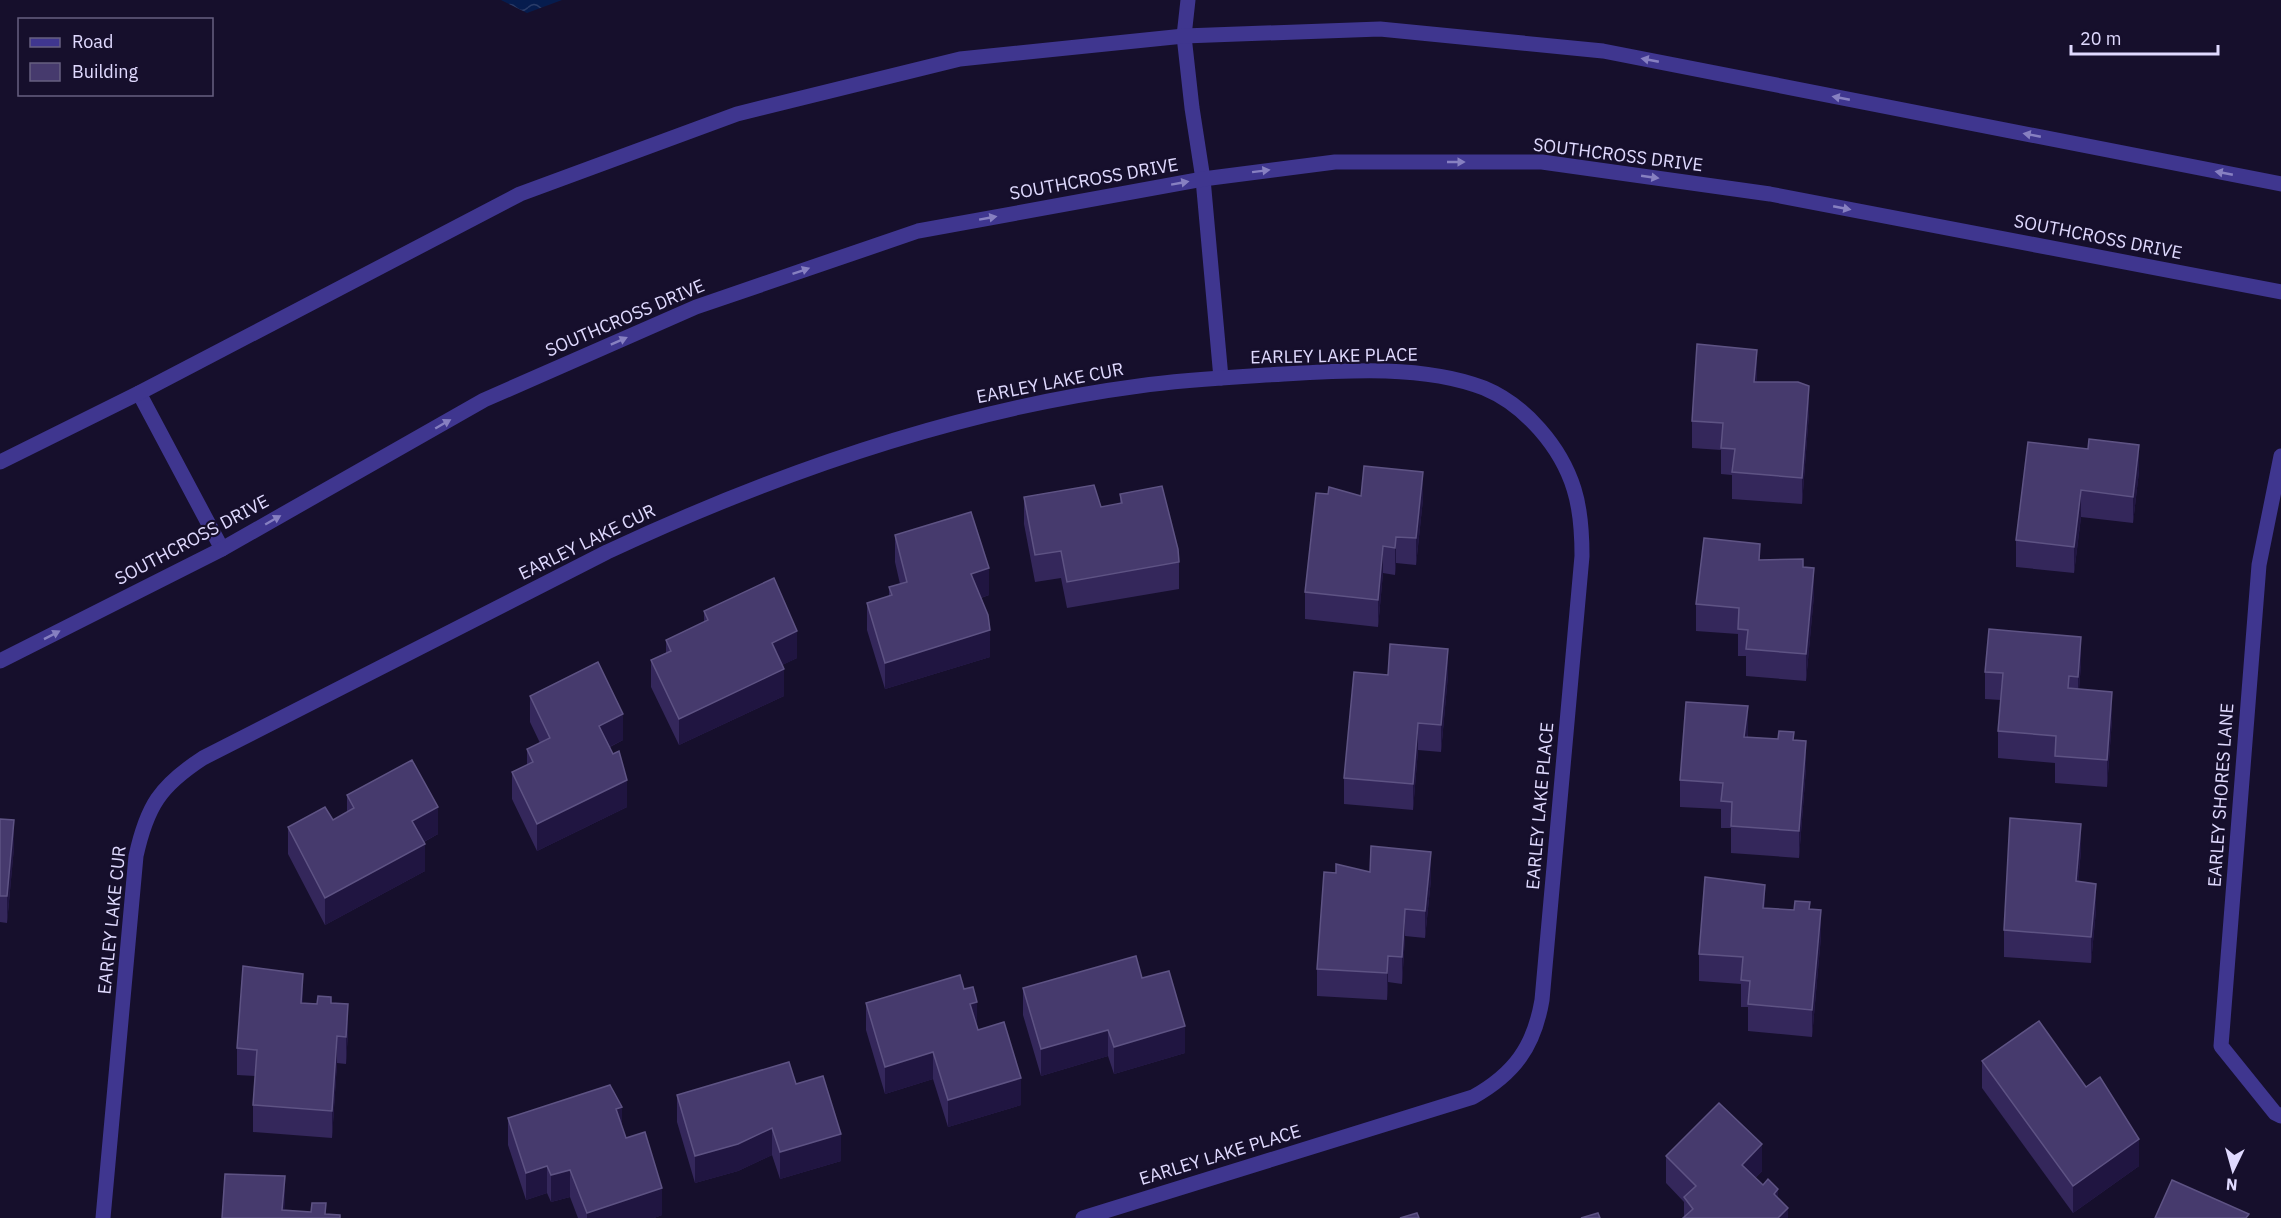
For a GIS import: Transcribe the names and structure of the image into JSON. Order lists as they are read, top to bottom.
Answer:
{
  "streets": {
    "street": [
      "SOUTHCROSS DRIVE",
      "EARLEY LAKE PLACE",
      "EARLEY LAKE CUR",
      "EARLEY SHORES LANE"
    ]
  },
  "crossings": [
    ["EARLEY LAKE PLACE", "EARLEY LAKE CUR"]
  ],
  "legend": ["Road", "Building"],
  "scale_bar": "20 m",
  "north": "bottom"
}
